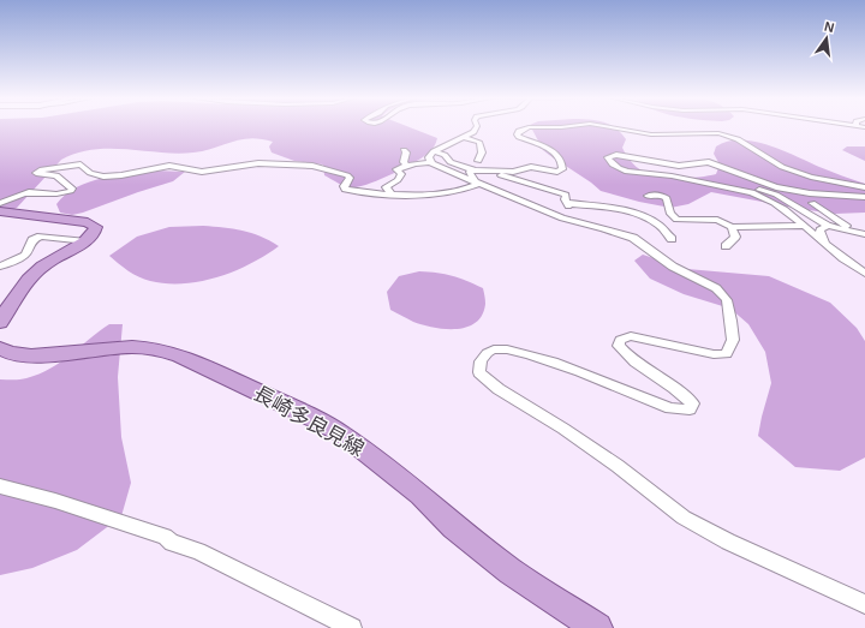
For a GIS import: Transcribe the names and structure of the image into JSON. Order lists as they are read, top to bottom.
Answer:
{
  "streets": {
    "main road": ["長崎多良見線"]
  },
  "north": "top"
}
